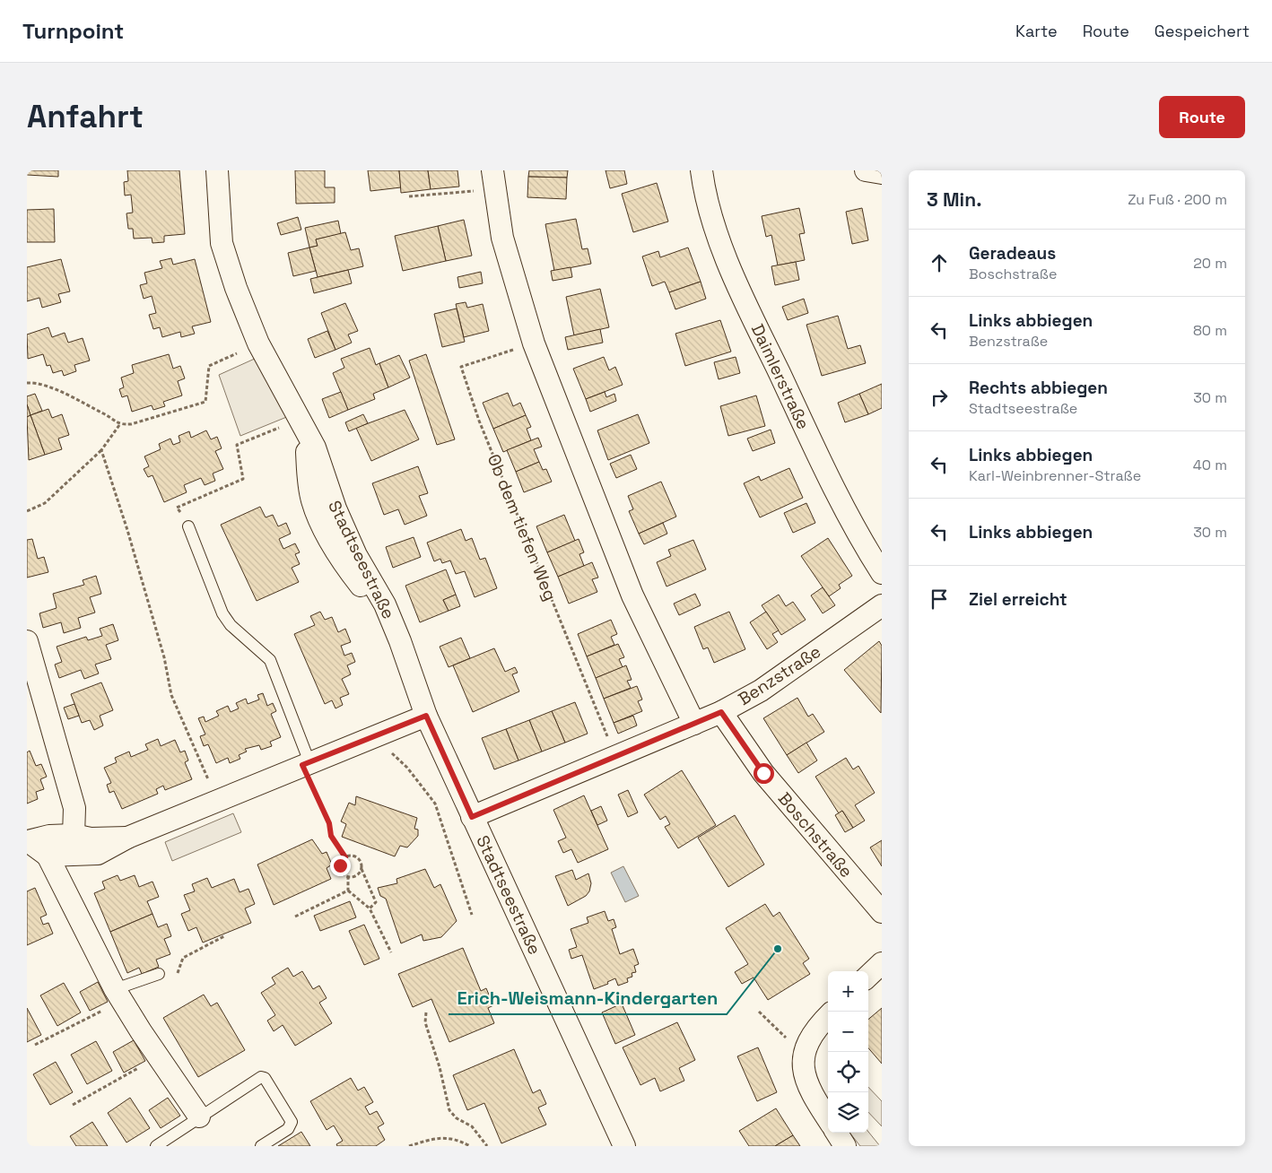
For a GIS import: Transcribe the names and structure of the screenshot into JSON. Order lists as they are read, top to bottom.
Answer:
{
  "streets": {
    "street": [
      "Daimlerstraße",
      "Stadtseestraße",
      "Benzstraße",
      "Boschstraße"
    ],
    "path": ["Ob dem tiefen Weg"]
  },
  "crossings": [
    ["Ob dem tiefen Weg", "Benzstraße"],
    ["Stadtseestraße", "Benzstraße"],
    ["Benzstraße", "Boschstraße"]
  ],
  "places": ["Erich-Weismann-Kindergarten"],
  "page": {
    "header": "Turnpoint",
    "nav": ["Karte", "Route", "Gespeichert"],
    "buttons": "Route",
    "title": "Anfahrt",
    "heading": ["3 Min.", "Zu Fuß · 200 m"],
    "list": [
      ["Geradeaus", "Boschstraße", "20 m"],
      ["Links abbiegen", "Benzstraße", "80 m"],
      ["Rechts abbiegen", "Stadtseestraße", "30 m"],
      ["Links abbiegen", "Karl-Weinbrenner-Straße", "40 m"],
      ["Links abbiegen", "30 m"],
      "Ziel erreicht"
    ],
    "map_buttons": ["+", "−"]
  }
}
